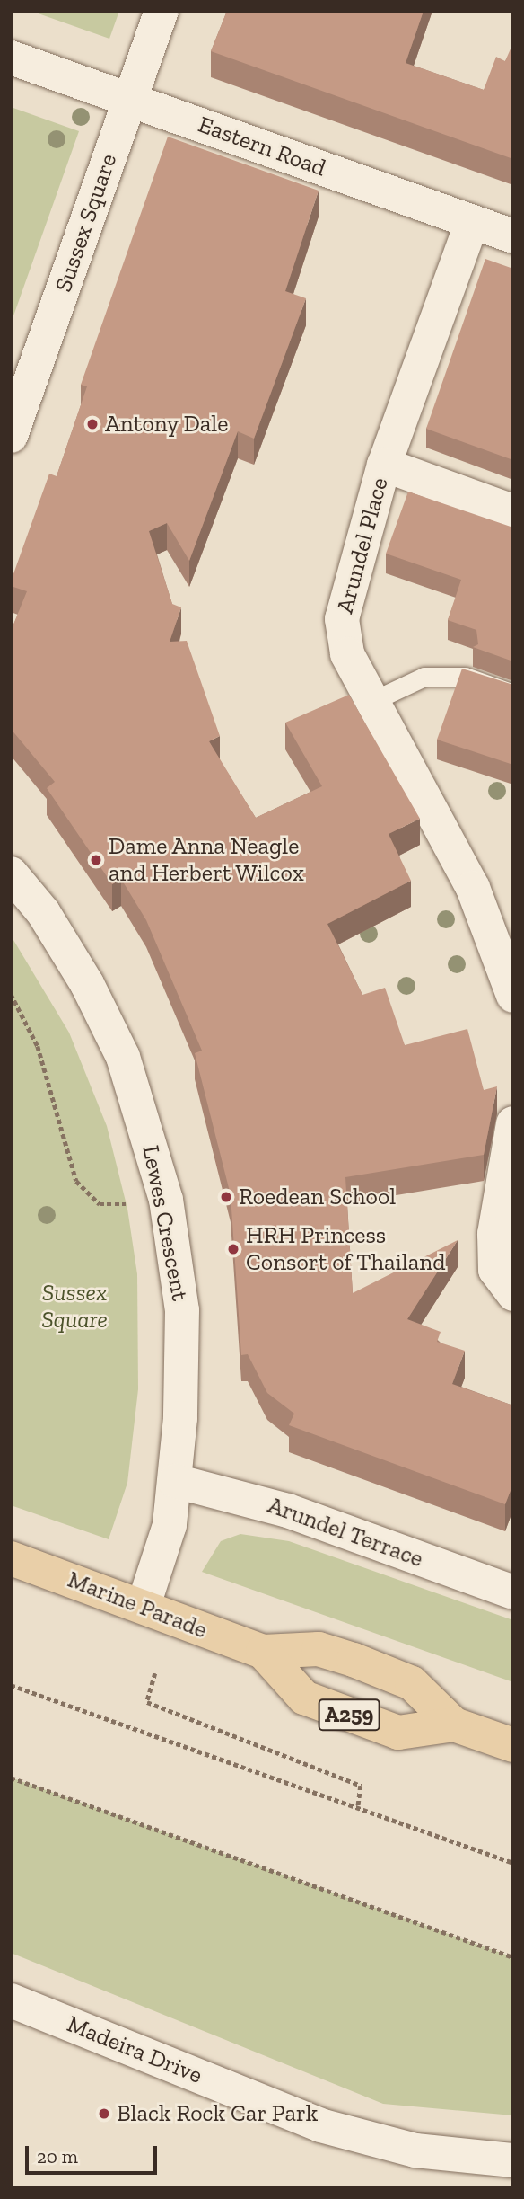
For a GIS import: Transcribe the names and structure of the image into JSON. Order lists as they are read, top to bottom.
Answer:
{
  "streets": {
    "main road": ["Marine Parade", "A259"],
    "street": [
      "Eastern Road",
      "Sussex Square",
      "Arundel Place",
      "Lewes Crescent",
      "Arundel Terrace",
      "Madeira Drive"
    ]
  },
  "crossings": [
    ["Eastern Road", "Sussex Square"],
    ["Eastern Road", "Arundel Place"],
    ["Lewes Crescent", "Arundel Terrace"],
    ["Lewes Crescent", "Marine Parade"]
  ],
  "parks": ["Sussex Square"],
  "places": [
    "Antony Dale",
    "Dame Anna Neagle and Herbert Wilcox",
    "Roedean School",
    "HRH Princess Consort of Thailand",
    "Black Rock Car Park"
  ],
  "scale_bar": "20 m"
}
